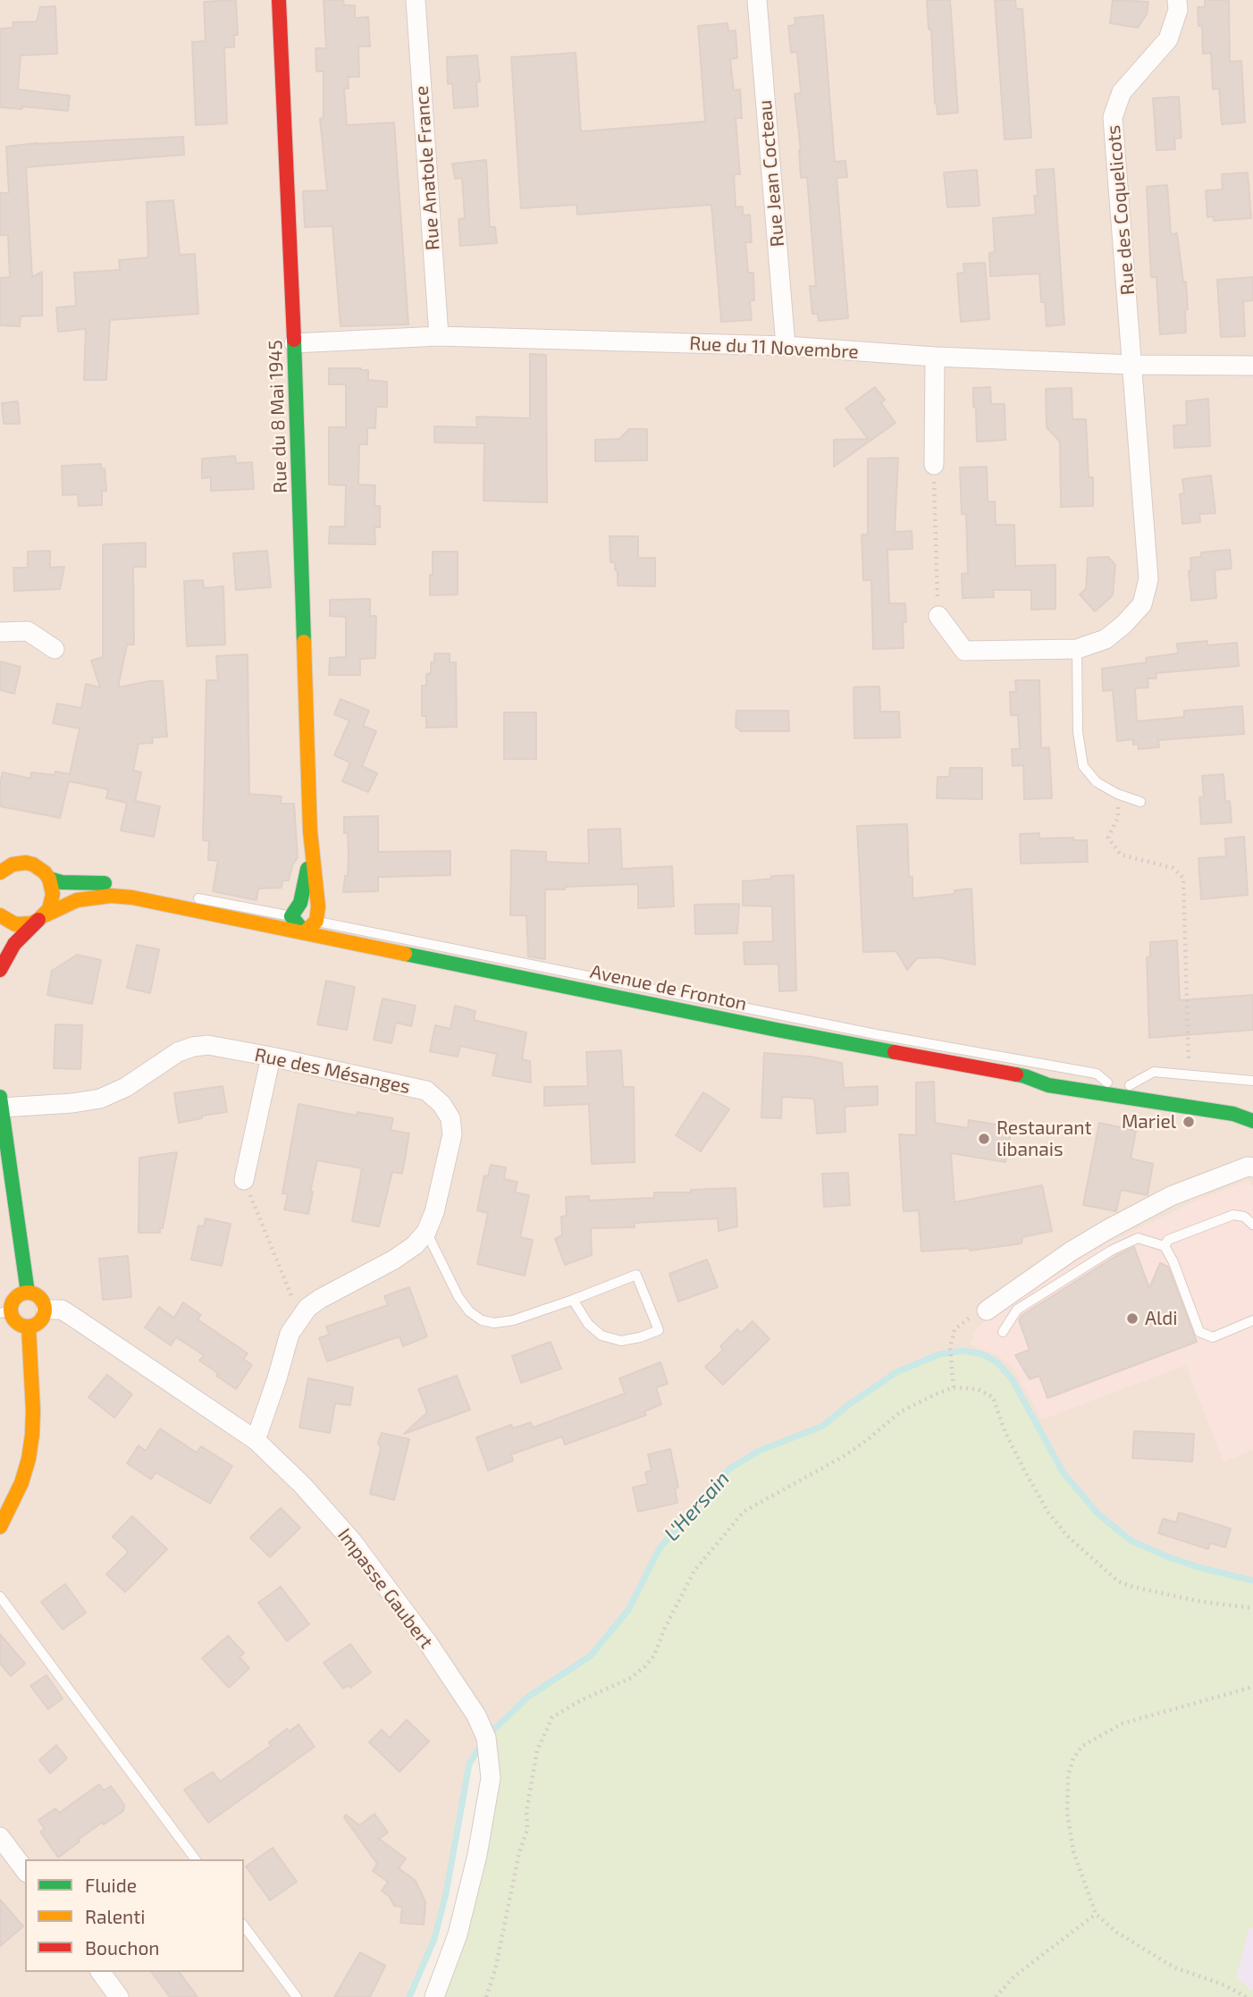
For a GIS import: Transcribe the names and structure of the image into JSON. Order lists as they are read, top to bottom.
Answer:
{
  "streets": {
    "main road": ["Rue du 8 Mai 1945", "Avenue de Fronton"],
    "street": [
      "Rue Anatole France",
      "Rue Jean Cocteau",
      "Rue des Coquelicots",
      "Rue du 11 Novembre",
      "Rue des Mésanges",
      "Impasse Gaubert"
    ]
  },
  "crossings": [
    ["Rue Anatole France", "Rue du 11 Novembre"],
    ["Rue Jean Cocteau", "Rue du 11 Novembre"],
    ["Rue des Coquelicots", "Rue du 11 Novembre"],
    ["Rue du 11 Novembre", "Rue du 8 Mai 1945"],
    ["Rue des Mésanges", "Impasse Gaubert"]
  ],
  "water": ["L'Hersain"],
  "places": ["Mariel", "Restaurant libanais", "Aldi"],
  "legend": ["Fluide", "Ralenti", "Bouchon"]
}
